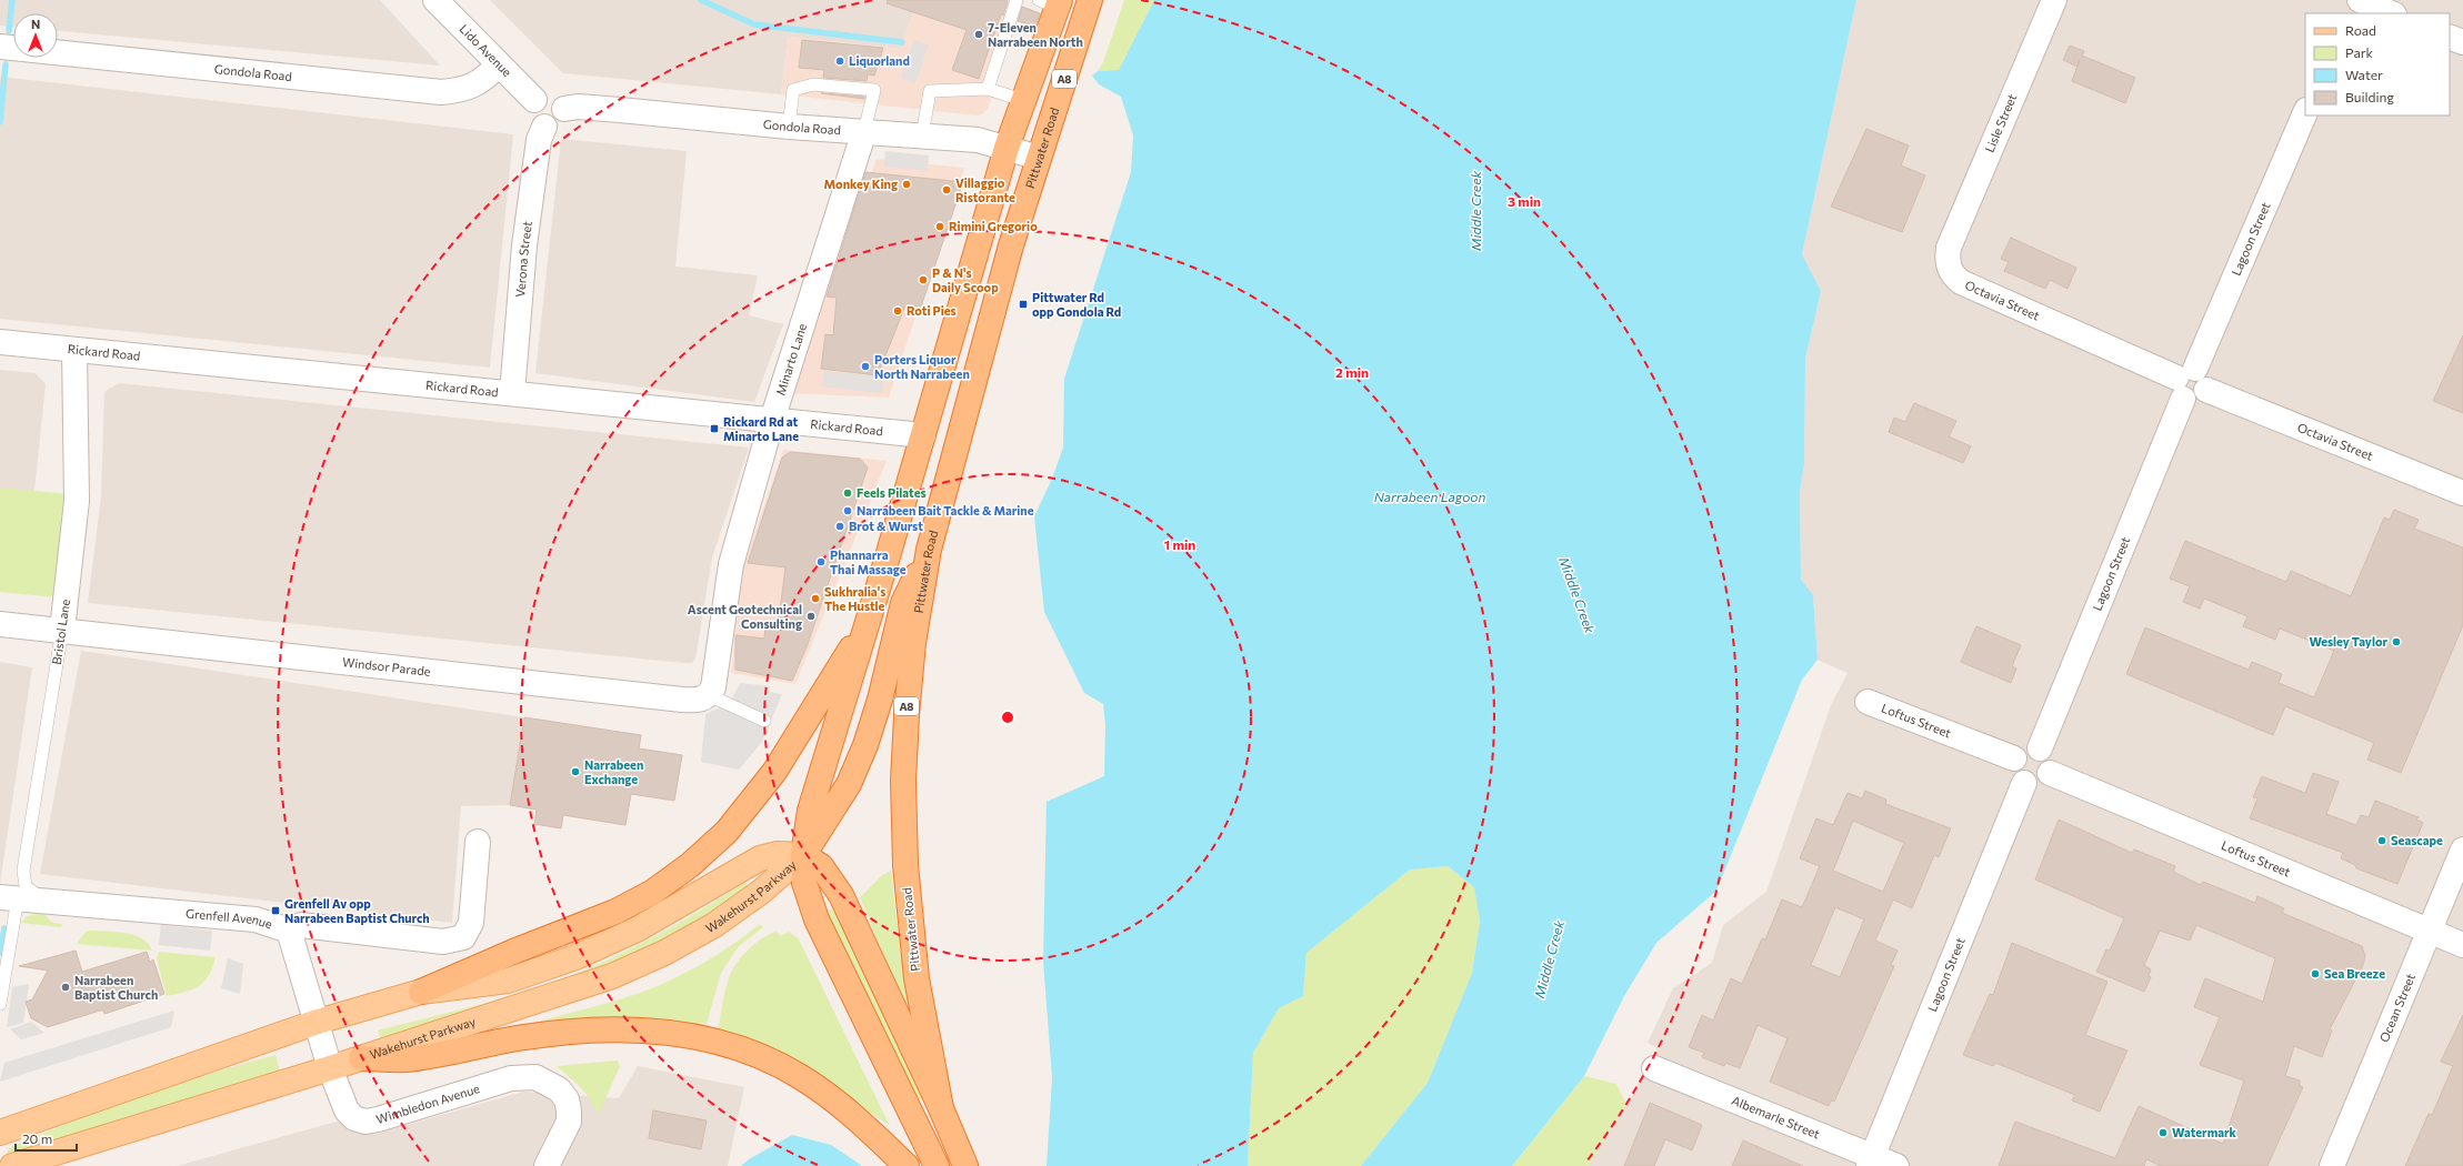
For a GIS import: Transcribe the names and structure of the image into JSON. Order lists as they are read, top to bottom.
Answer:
{
  "streets": {
    "highway": ["A8", "Pittwater Road"],
    "main road": ["Wakehurst Parkway"],
    "street": [
      "Lido Avenue",
      "Gondola Road",
      "Lisle Street",
      "Lagoon Street",
      "Verona Street",
      "Octavia Street",
      "Rickard Road",
      "Minarto Lane",
      "Bristol Lane",
      "Windsor Parade",
      "Loftus Street",
      "Grenfell Avenue",
      "Ocean Street",
      "Wimbledon Avenue",
      "Albemarle Street"
    ]
  },
  "crossings": [
    ["Lido Avenue", "Gondola Road"],
    ["Lido Avenue", "Verona Street"],
    ["Gondola Road", "A8"],
    ["Gondola Road", "Pittwater Road"],
    ["Gondola Road", "Verona Street"],
    ["Gondola Road", "Minarto Lane"],
    ["A8", "Pittwater Road"],
    ["A8", "Rickard Road"],
    ["A8", "Wakehurst Parkway"],
    ["Lisle Street", "Octavia Street"],
    ["Pittwater Road", "Wakehurst Parkway"],
    ["Lagoon Street", "Octavia Street"],
    ["Lagoon Street", "Loftus Street"],
    ["Lagoon Street", "Albemarle Street"],
    ["Verona Street", "Rickard Road"],
    ["Rickard Road", "Minarto Lane"],
    ["Rickard Road", "Bristol Lane"],
    ["Minarto Lane", "Windsor Parade"],
    ["Bristol Lane", "Windsor Parade"],
    ["Bristol Lane", "Grenfell Avenue"],
    ["Loftus Street", "Ocean Street"],
    ["Wakehurst Parkway", "Wimbledon Avenue"],
    ["Grenfell Avenue", "Wimbledon Avenue"]
  ],
  "water": ["Middle Creek", "Narrabeen Lagoon"],
  "places": {
    "other": [
      "7-Eleven Narrabeen North",
      "Liquorland",
      "Monkey King",
      "Villaggio Ristorante",
      "Rimini Gregorio",
      "P & N's Daily Scoop",
      "Roti Pies",
      "Porters Liquor North Narrabeen",
      "Feels Pilates",
      "Narrabeen Bait Tackle & Marine",
      "Brot & Wurst",
      "Phannarra Thai Massage",
      "Sukhralia's The Hustle",
      "Ascent Geotechnical Consulting",
      "Wesley Taylor",
      "Narrabeen Exchange",
      "Seascape",
      "Sea Breeze",
      "Narrabeen Baptist Church",
      "Watermark"
    ],
    "transit": ["Pittwater Rd opp Gondola Rd", "Rickard Rd at Minarto Lane", "Grenfell Av opp Narrabeen Baptist Church"]
  },
  "legend": [
    "Road",
    "Park",
    "Water",
    "Building"
  ],
  "scale_bar": "20 m",
  "north": "top",
  "rings": ["3 min", "2 min", "1 min"]
}
